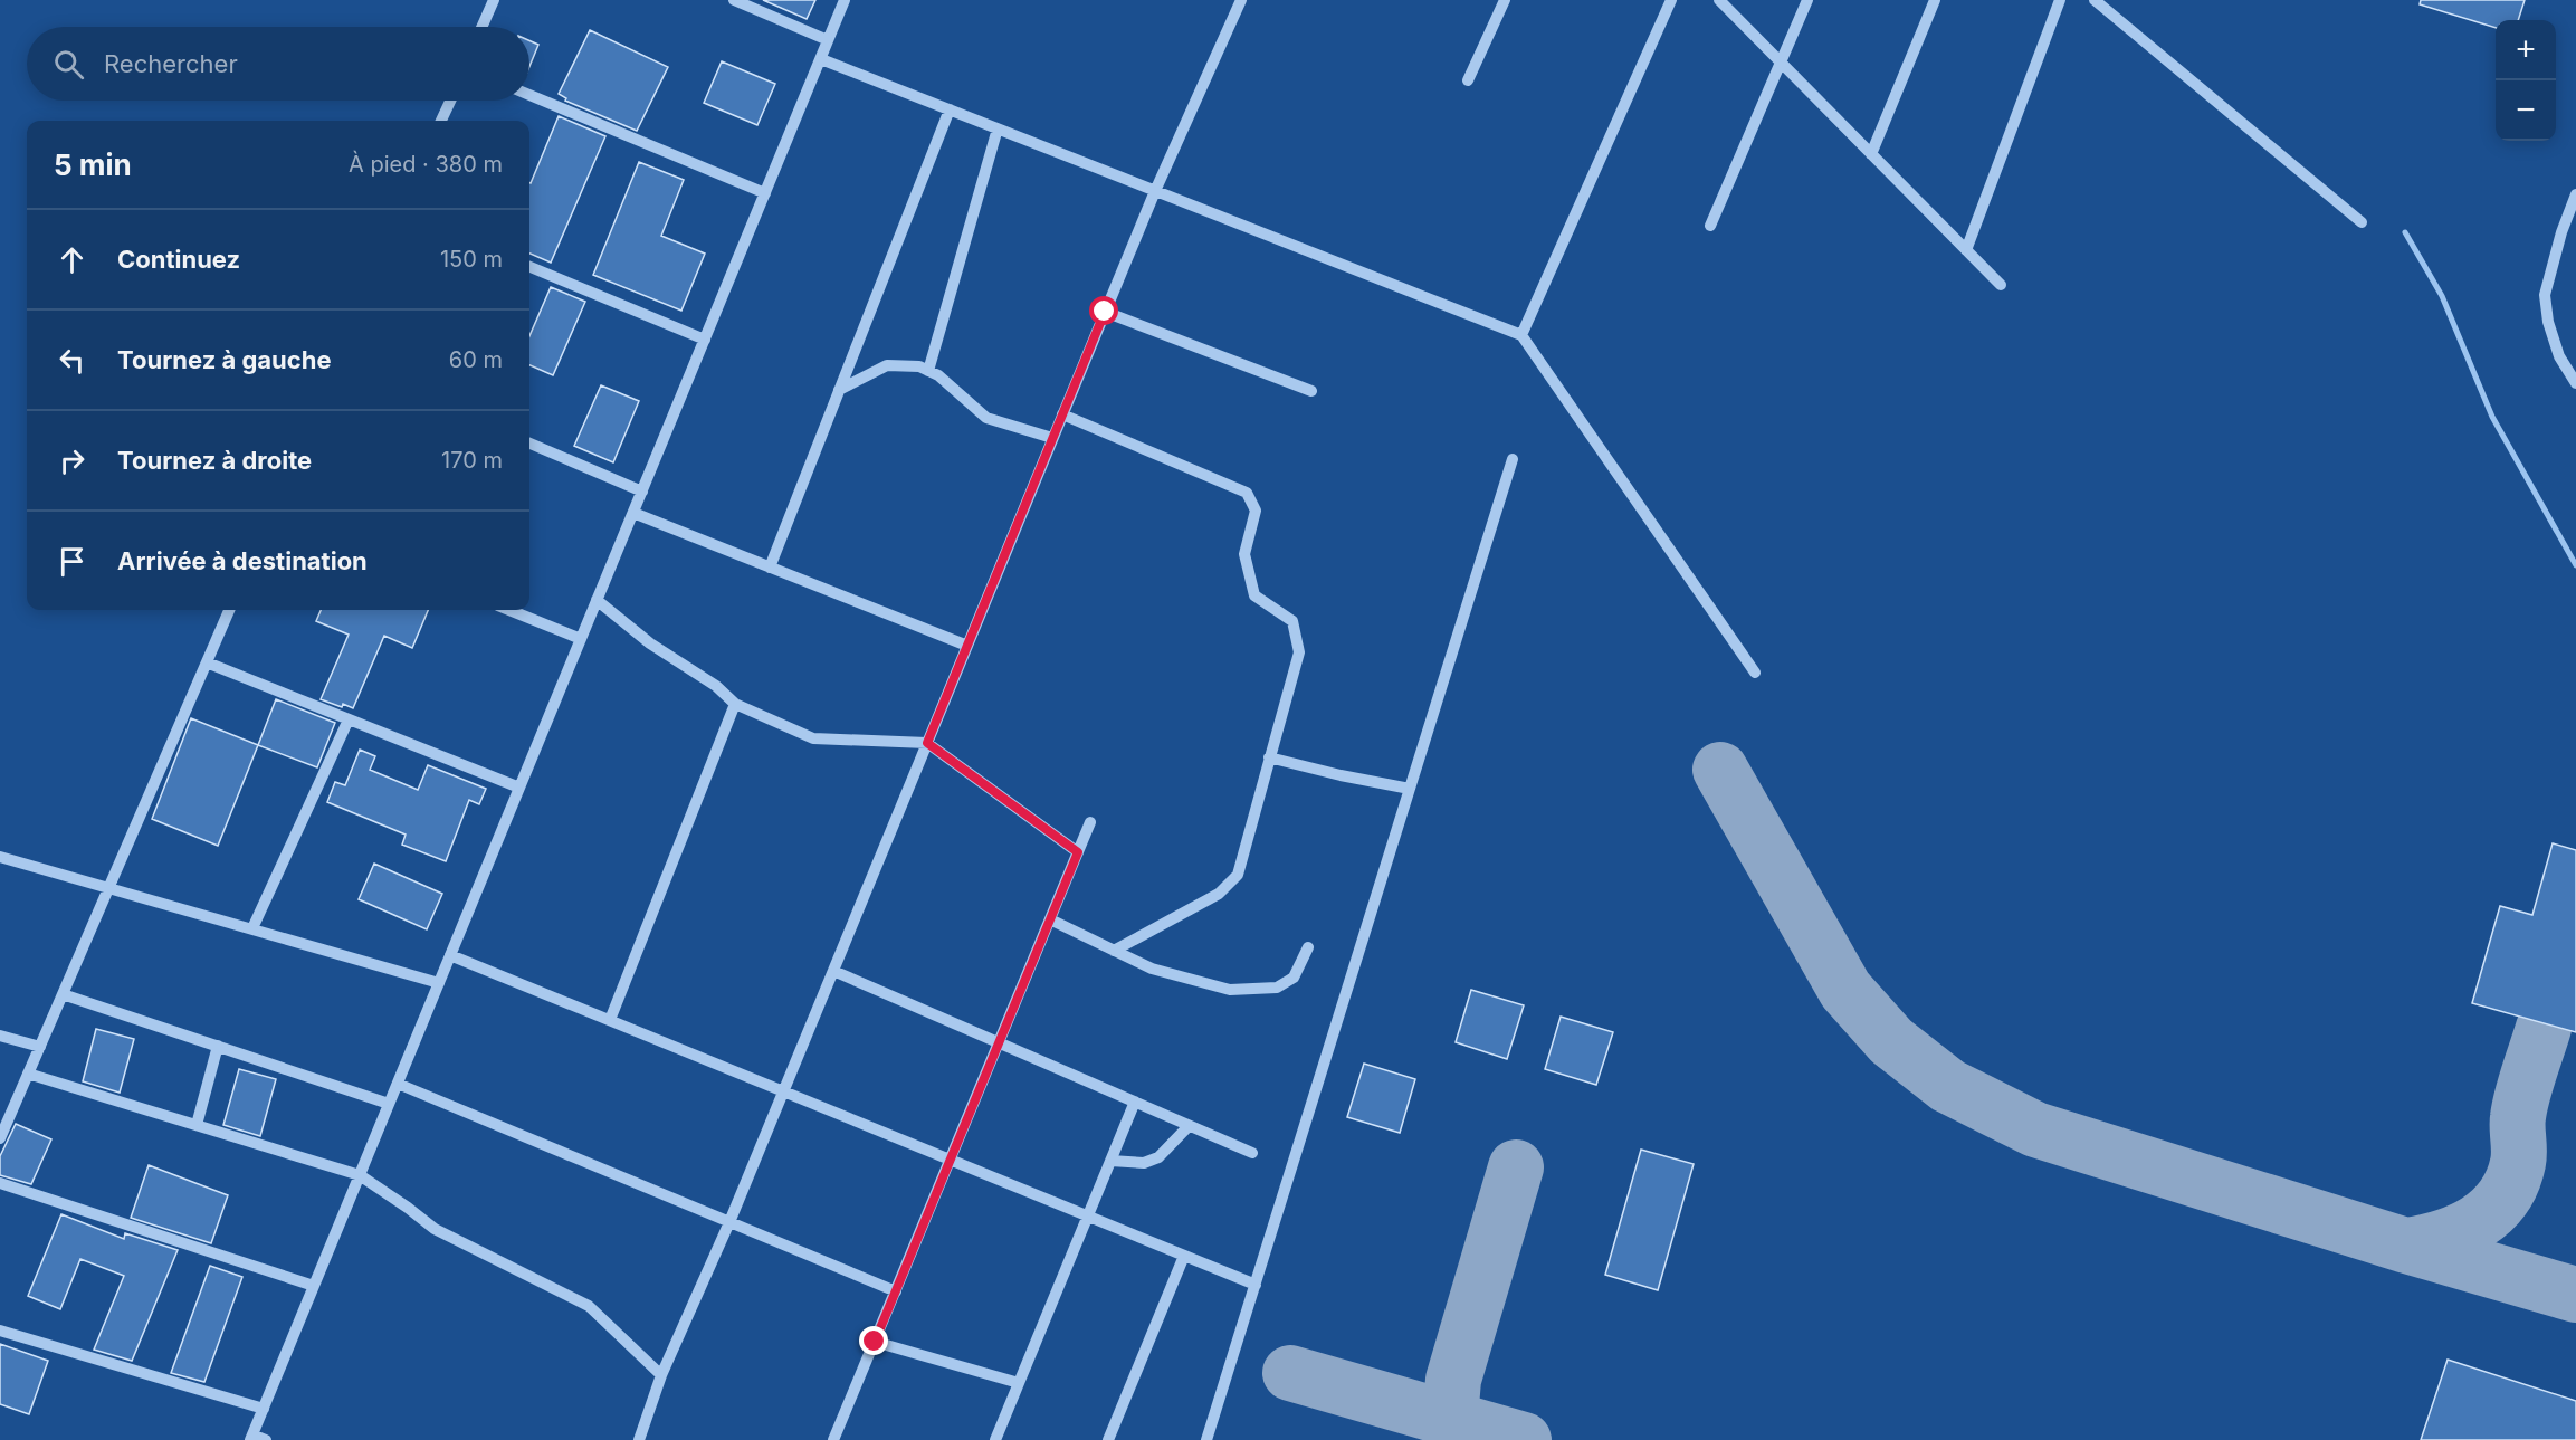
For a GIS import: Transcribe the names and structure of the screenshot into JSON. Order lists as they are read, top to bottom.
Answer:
{
  "page": {
    "map_buttons": ["+", "−"],
    "search": "Rechercher",
    "heading": ["5 min", "À pied · 380 m"],
    "list": [
      ["Continuez", "150 m"],
      ["Tournez à gauche", "60 m"],
      ["Tournez à droite", "170 m"],
      "Arrivée à destination"
    ]
  }
}
